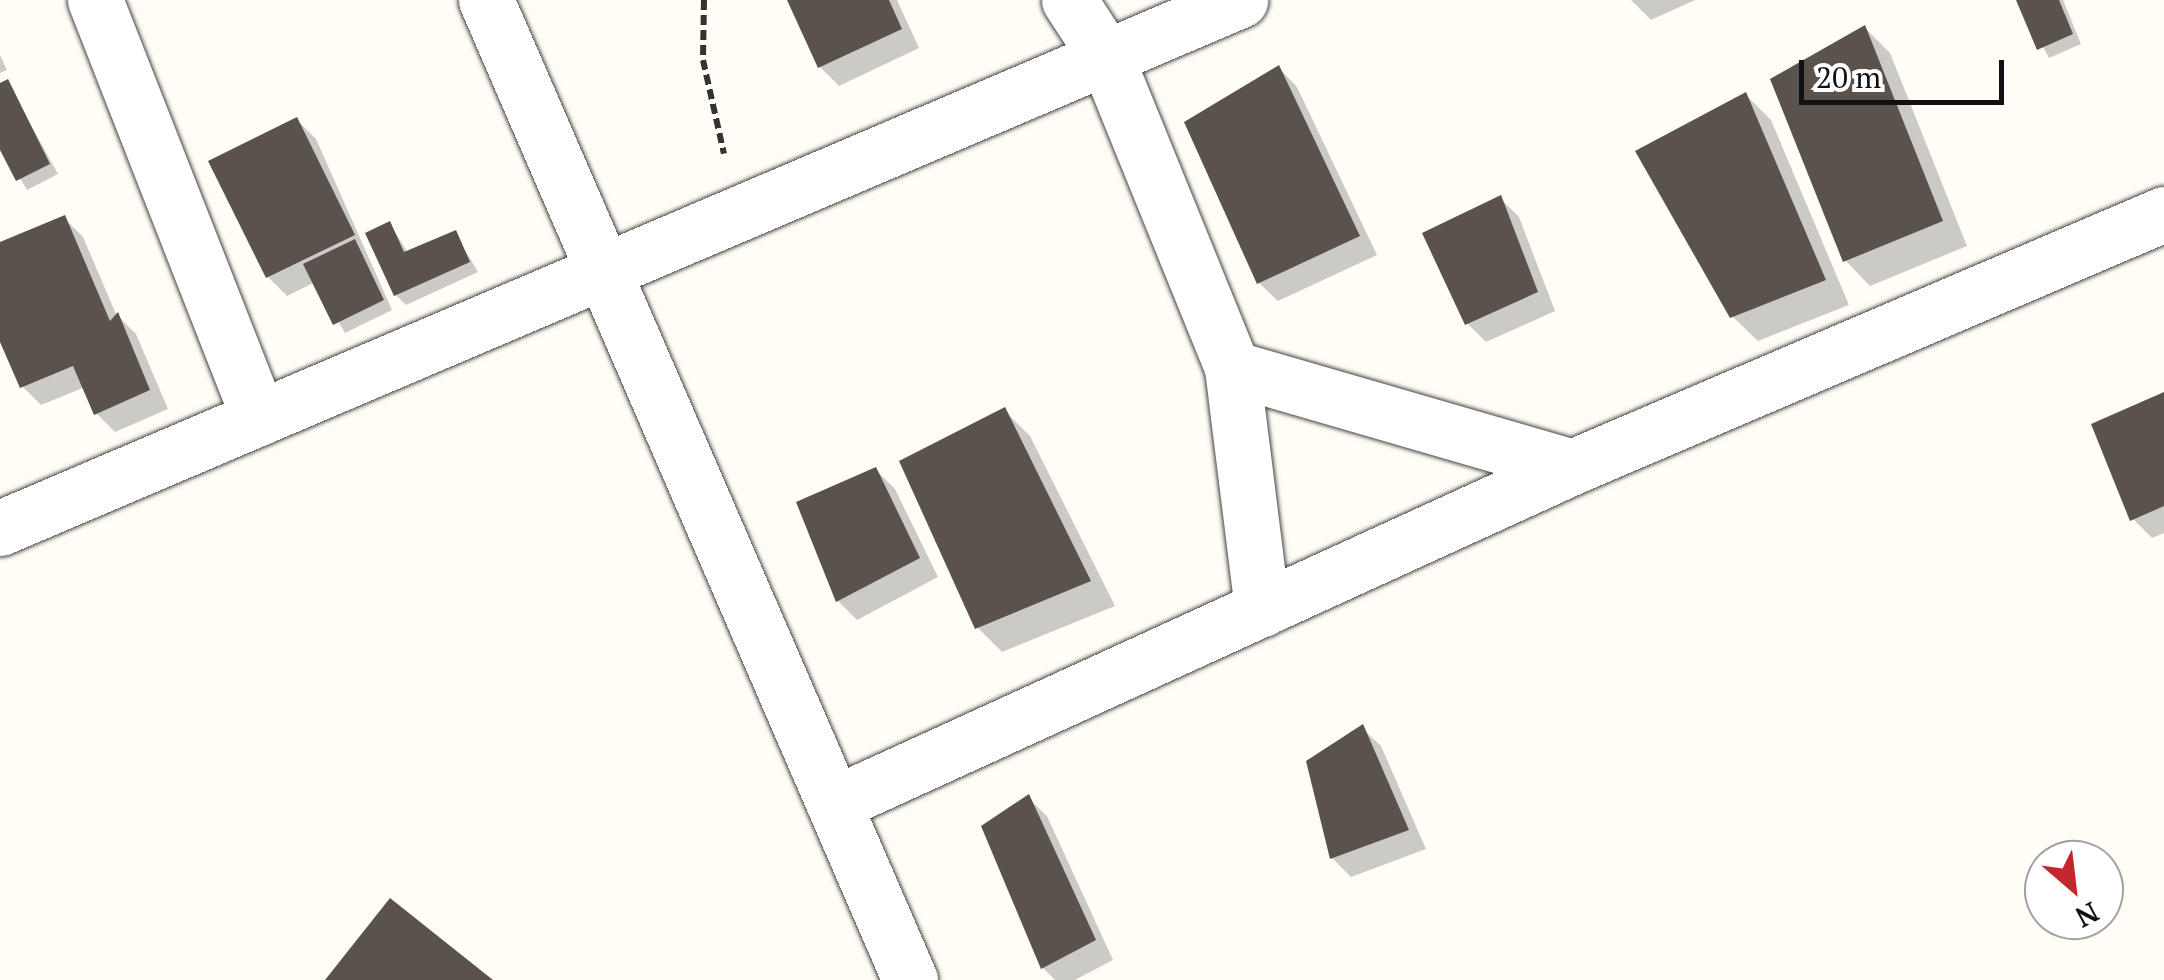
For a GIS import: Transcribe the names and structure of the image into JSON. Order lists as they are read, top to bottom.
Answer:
{
  "scale_bar": "20 m",
  "north": "bottom right"
}
